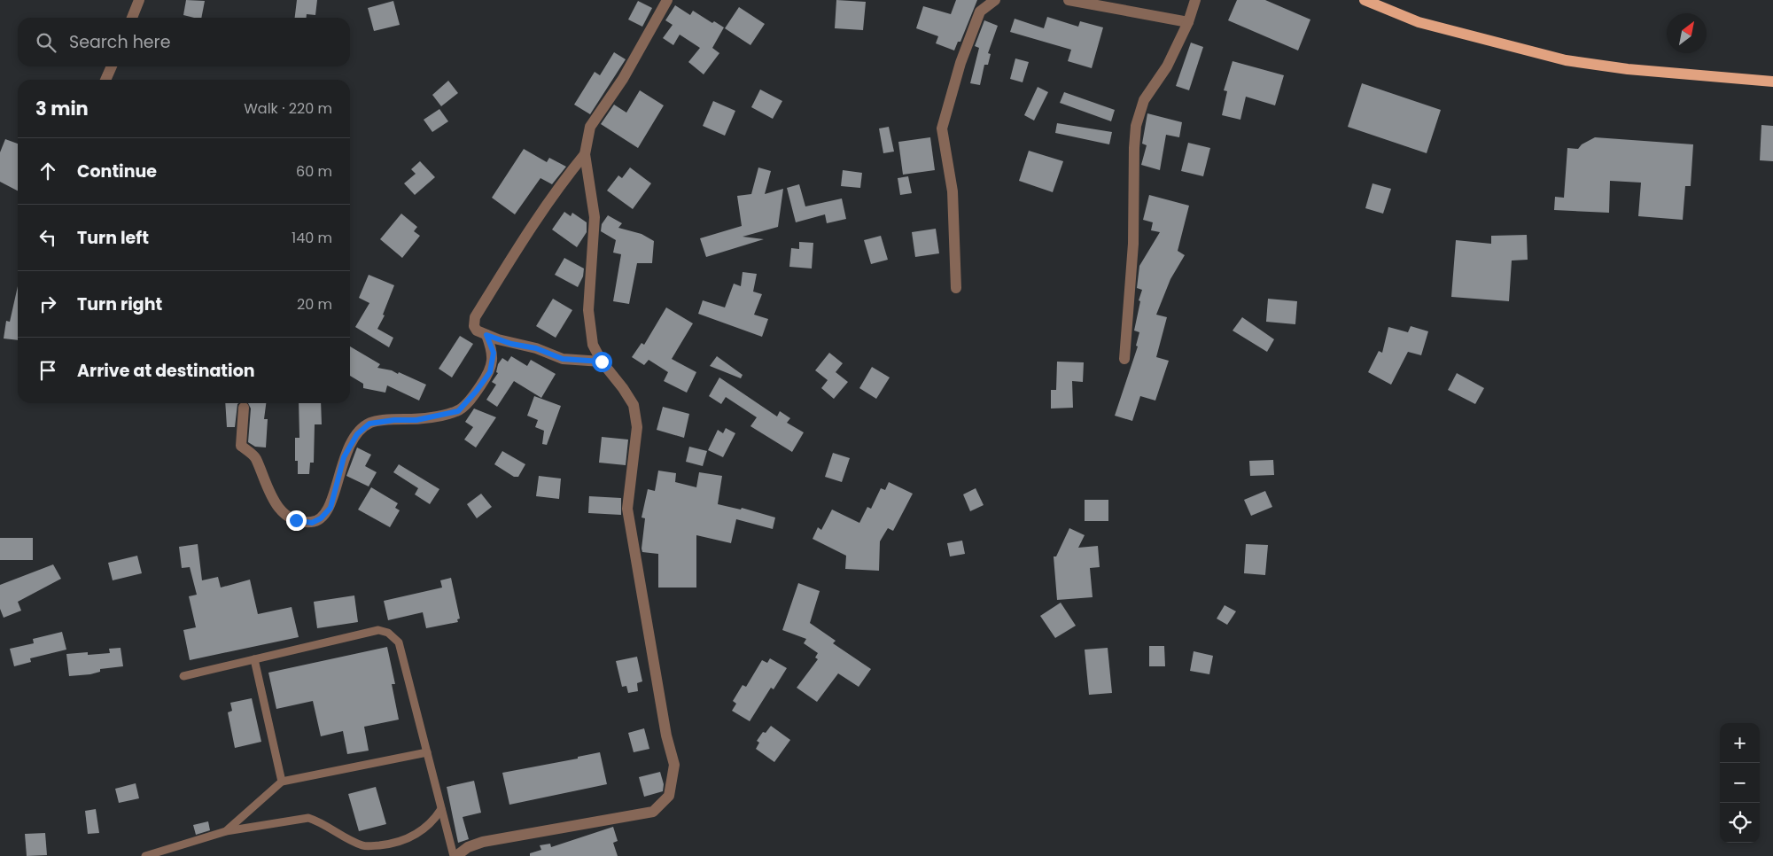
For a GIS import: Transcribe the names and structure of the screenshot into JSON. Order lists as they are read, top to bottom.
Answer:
{
  "north": "top right",
  "page": {
    "search": "Search here",
    "heading": ["3 min", "Walk · 220 m"],
    "list": [
      ["Continue", "60 m"],
      ["Turn left", "140 m"],
      ["Turn right", "20 m"],
      "Arrive at destination"
    ],
    "map_buttons": ["+", "−"]
  }
}
